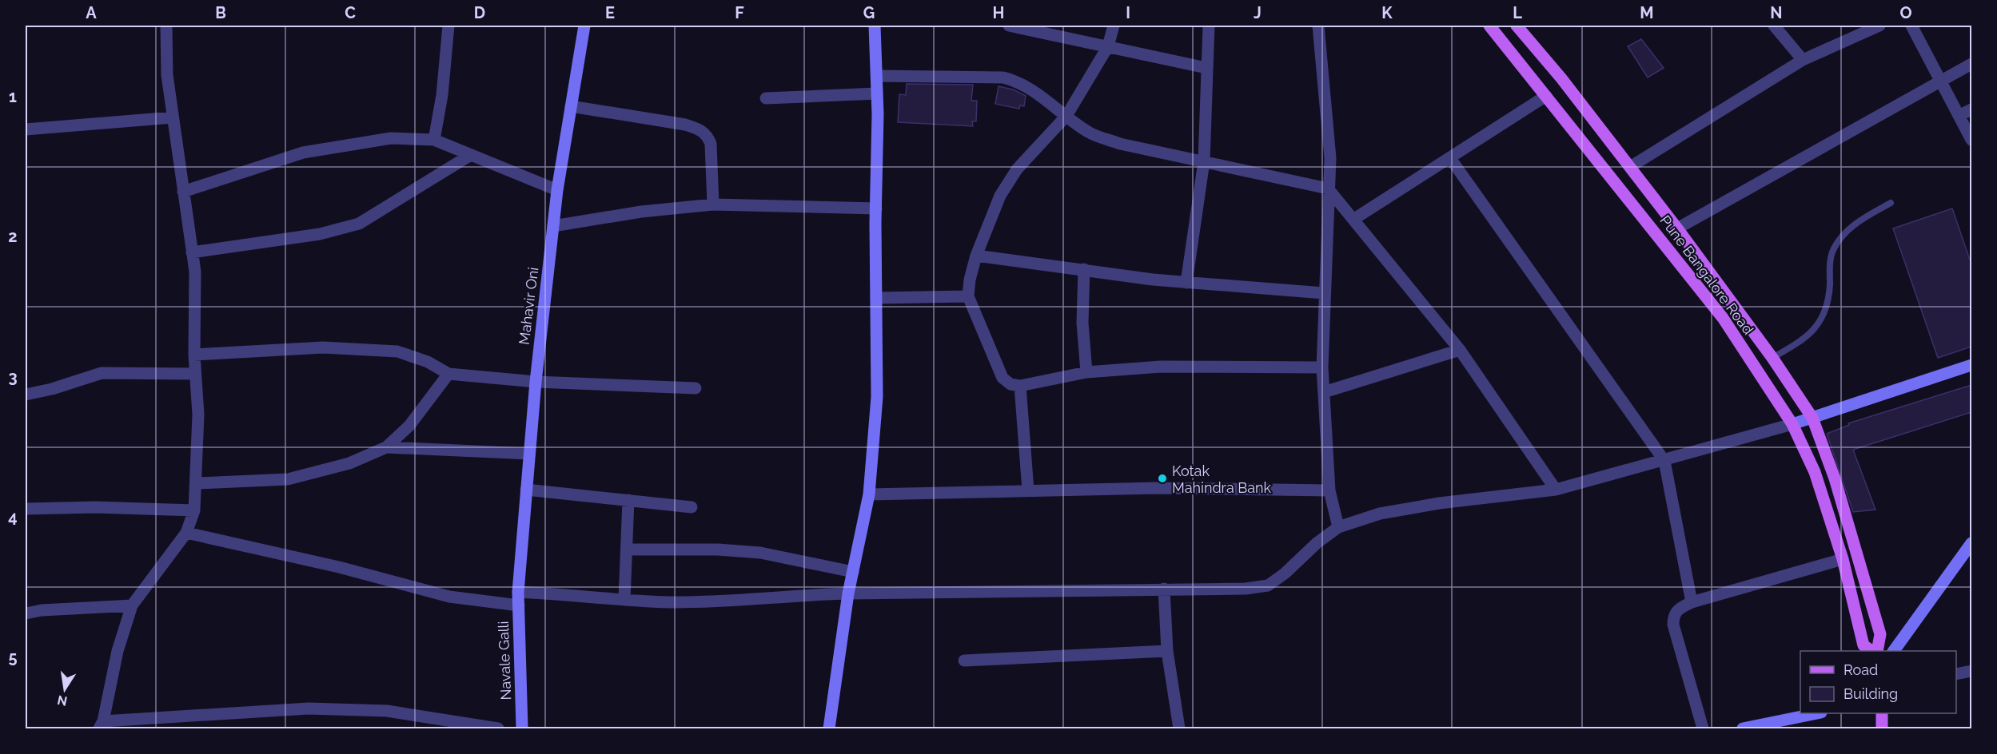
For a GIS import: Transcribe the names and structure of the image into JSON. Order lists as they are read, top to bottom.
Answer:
{
  "streets": {
    "main road": ["Pune Bangalore Road"],
    "street": ["Mahavir Oni", "Navale Galli"]
  },
  "crossings": [
    ["Mahavir Oni", "Navale Galli"]
  ],
  "places": ["Kotak Mahindra Bank"],
  "legend": ["Road", "Building"],
  "north": "bottom",
  "grid": {
    "columns": [
      "A",
      "B",
      "C",
      "D",
      "E",
      "F",
      "G",
      "H",
      "I",
      "J",
      "K",
      "L",
      "M",
      "N",
      "O"
    ],
    "rows": [
      "1",
      "2",
      "3",
      "4",
      "5"
    ]
  }
}
